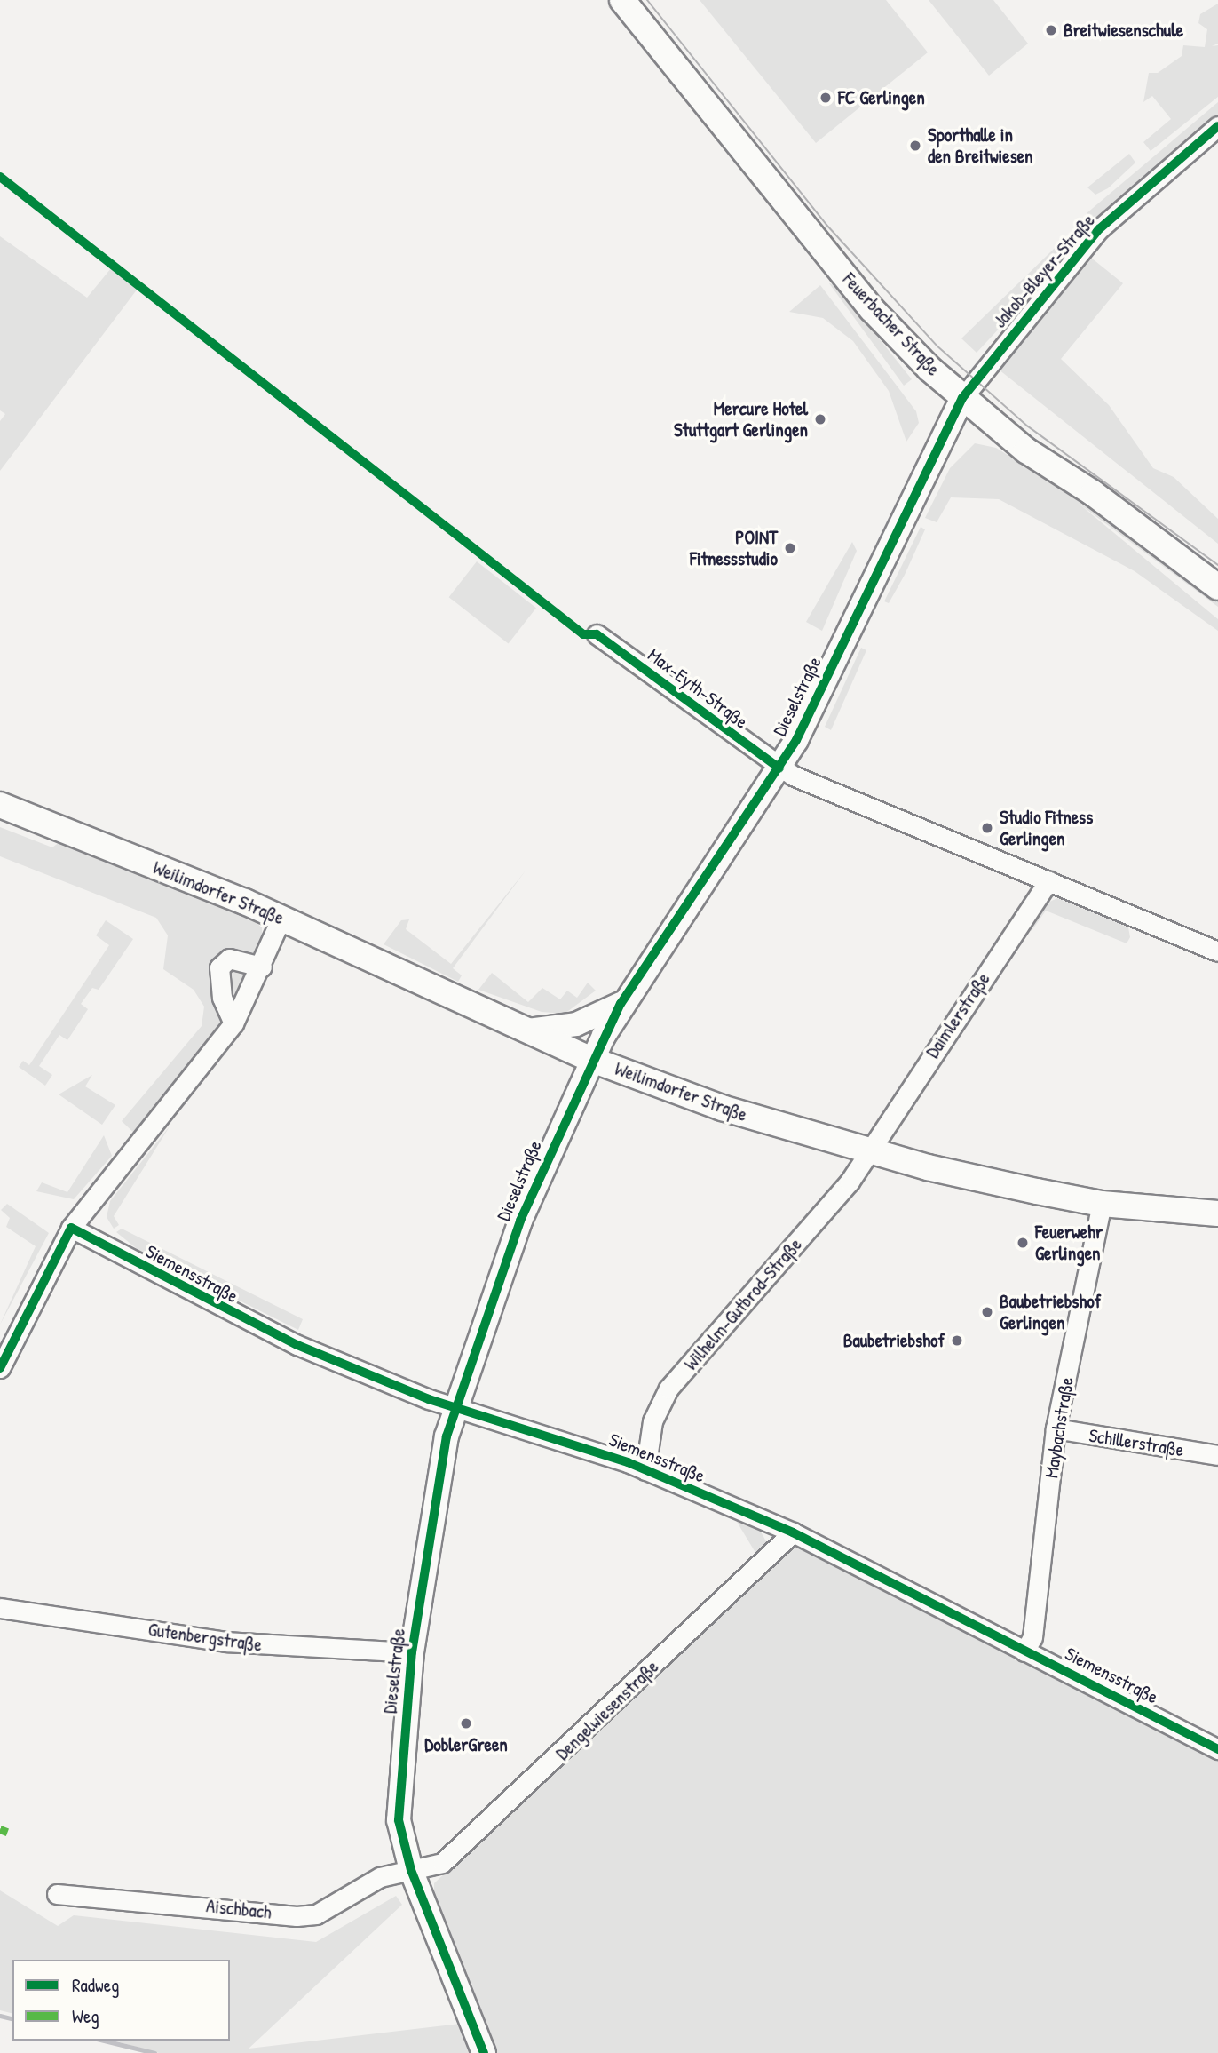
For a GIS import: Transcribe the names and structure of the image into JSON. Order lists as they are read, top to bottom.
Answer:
{
  "streets": {
    "main road": ["Feuerbacher Straße", "Weilimdorfer Straße"],
    "street": [
      "Jakob-Bleyer-Straße",
      "Max-Eyth-Straße",
      "Dieselstraße",
      "Daimlerstraße",
      "Siemensstraße",
      "Wilhelm-Gutbrod-Straße",
      "Maybachstraße",
      "Schillerstraße",
      "Gutenbergstraße",
      "Dengelwiesenstraße",
      "Aischbach"
    ]
  },
  "crossings": [
    ["Jakob-Bleyer-Straße", "Feuerbacher Straße"],
    ["Jakob-Bleyer-Straße", "Dieselstraße"],
    ["Feuerbacher Straße", "Dieselstraße"],
    ["Max-Eyth-Straße", "Dieselstraße"],
    ["Max-Eyth-Straße", "Daimlerstraße"],
    ["Dieselstraße", "Weilimdorfer Straße"],
    ["Dieselstraße", "Siemensstraße"],
    ["Dieselstraße", "Gutenbergstraße"],
    ["Dieselstraße", "Dengelwiesenstraße"],
    ["Dieselstraße", "Aischbach"],
    ["Weilimdorfer Straße", "Daimlerstraße"],
    ["Weilimdorfer Straße", "Wilhelm-Gutbrod-Straße"],
    ["Weilimdorfer Straße", "Maybachstraße"],
    ["Daimlerstraße", "Wilhelm-Gutbrod-Straße"],
    ["Siemensstraße", "Wilhelm-Gutbrod-Straße"],
    ["Siemensstraße", "Maybachstraße"],
    ["Siemensstraße", "Dengelwiesenstraße"],
    ["Maybachstraße", "Schillerstraße"],
    ["Dengelwiesenstraße", "Aischbach"]
  ],
  "places": [
    "Breitwiesenschule",
    "FC Gerlingen",
    "Sporthalle in den Breitwiesen",
    "Mercure Hotel Stuttgart Gerlingen",
    "POINT Fitnessstudio",
    "Studio Fitness Gerlingen",
    "Feuerwehr Gerlingen",
    "Baubetriebshof Gerlingen",
    "Baubetriebshof",
    "DoblerGreen"
  ],
  "legend": ["Radweg", "Weg"]
}
